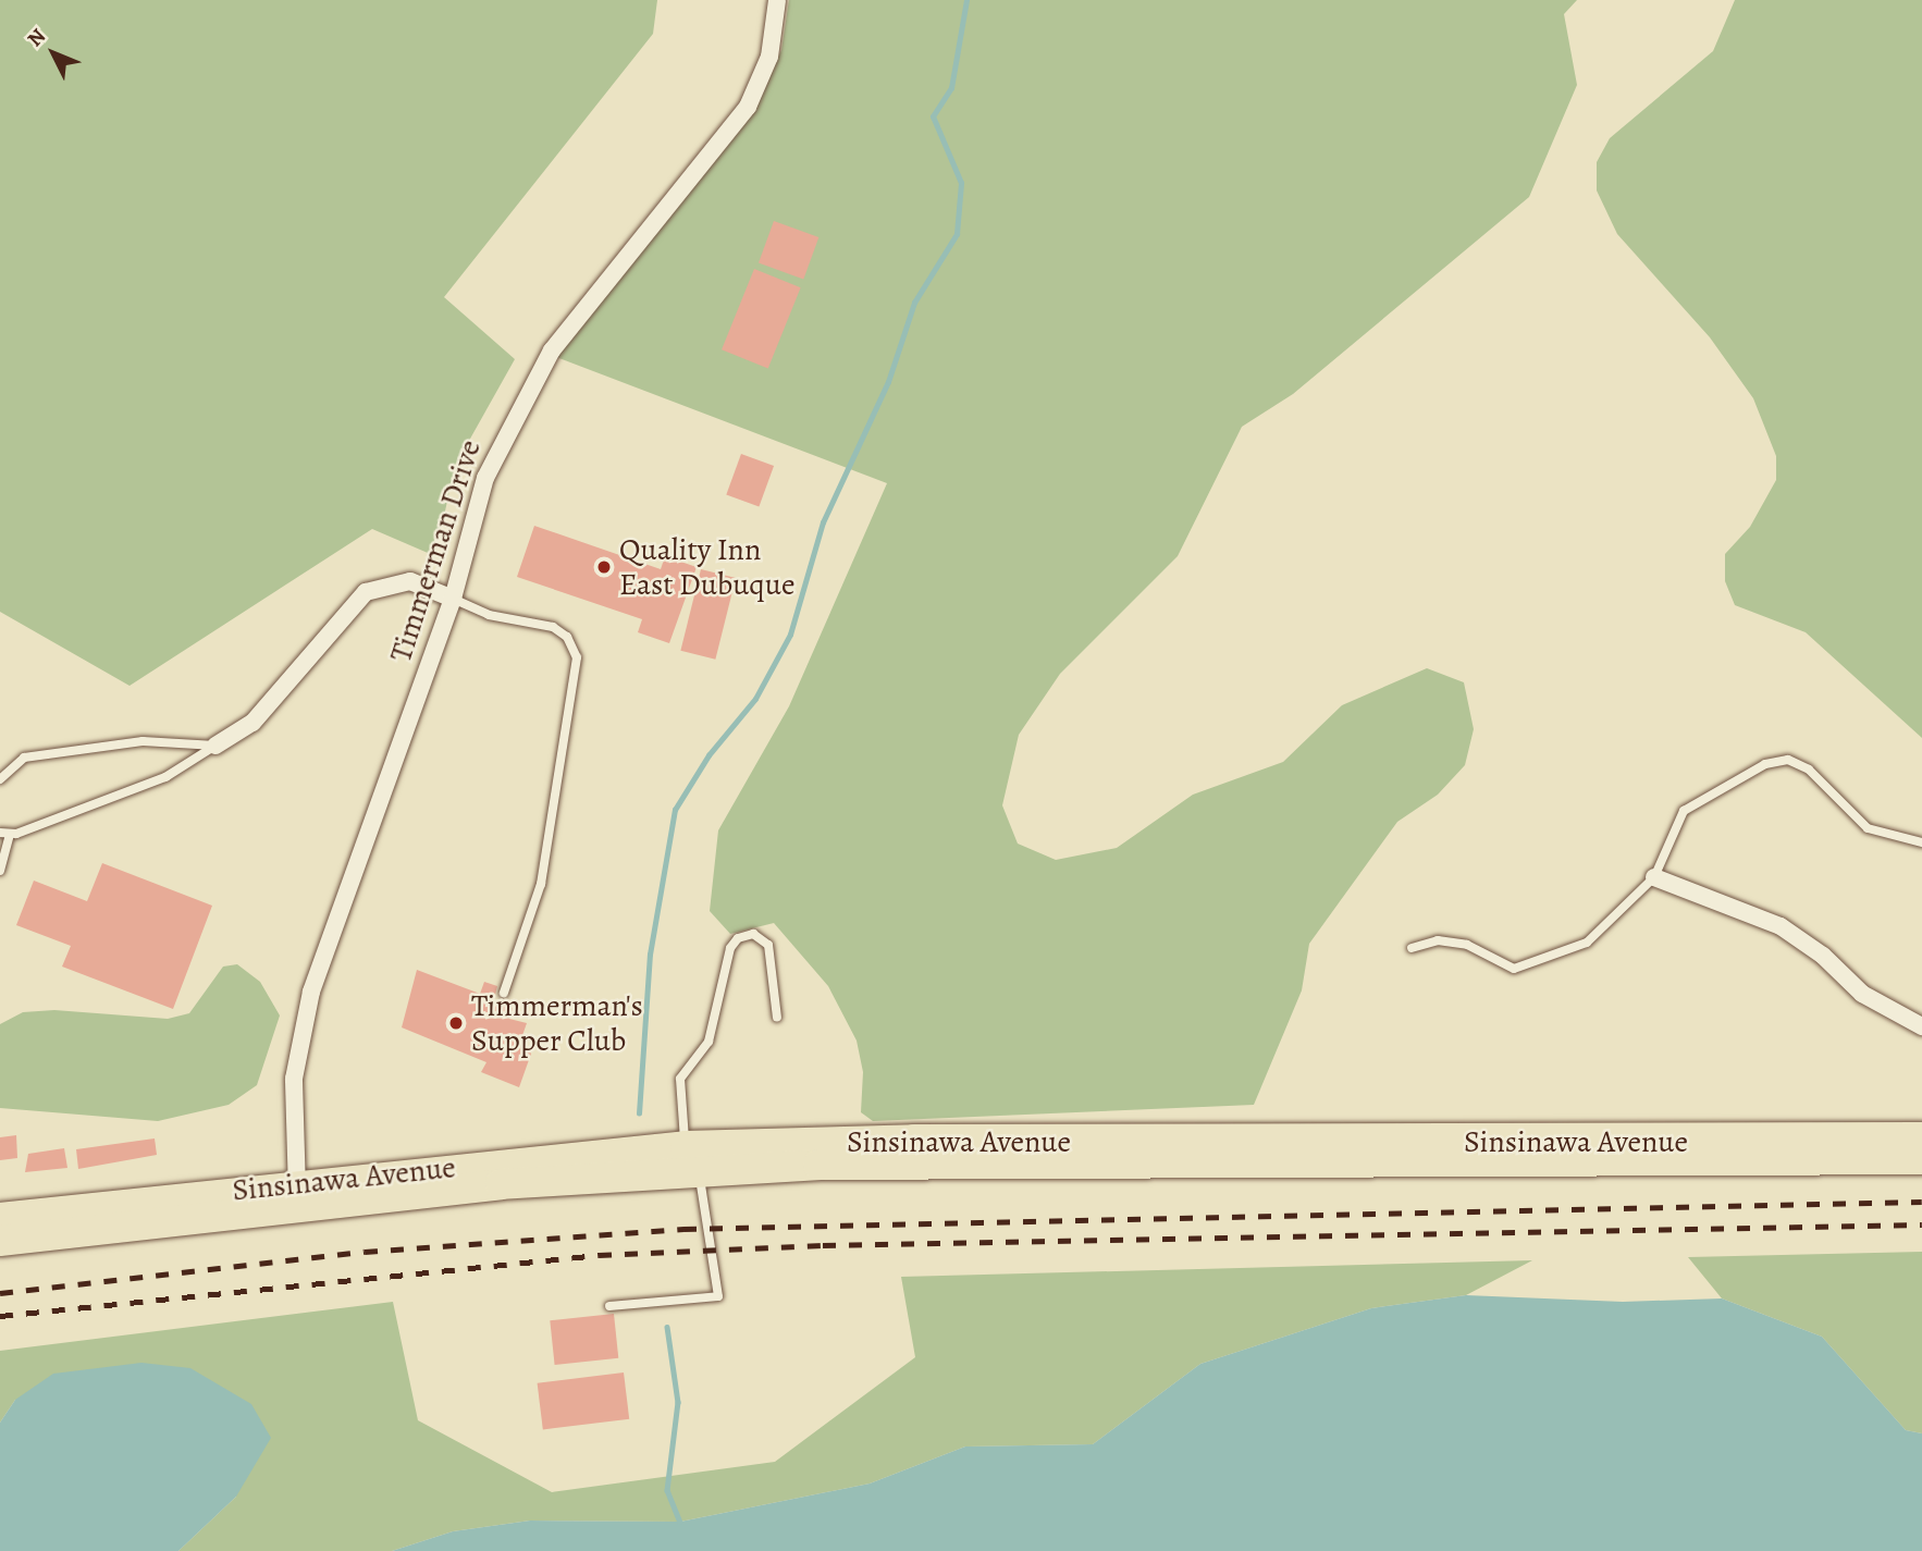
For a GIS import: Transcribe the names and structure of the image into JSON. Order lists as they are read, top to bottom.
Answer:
{
  "streets": {
    "highway": ["Sinsinawa Avenue"],
    "street": ["Timmerman Drive"]
  },
  "crossings": [
    ["Timmerman Drive", "Sinsinawa Avenue"]
  ],
  "places": ["Quality Inn East Dubuque", "Timmerman's Supper Club"],
  "north": "top left"
}
